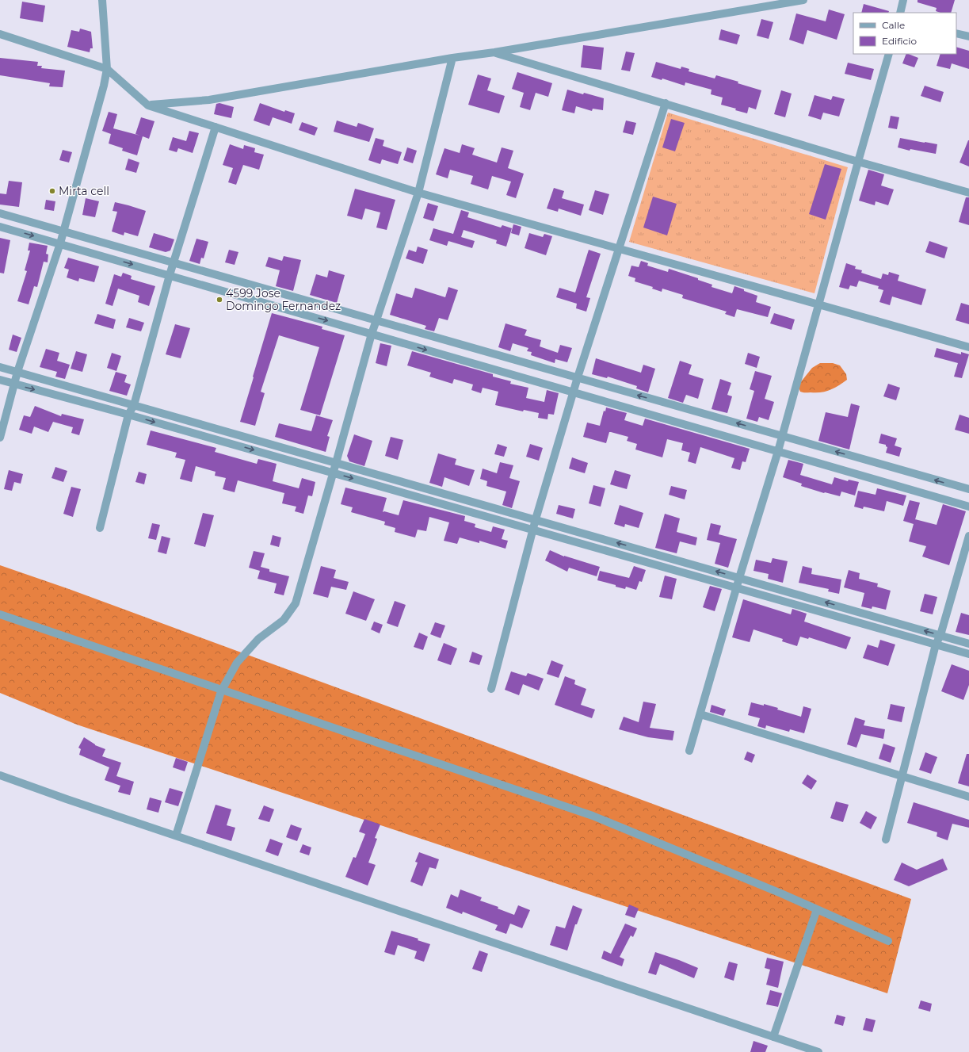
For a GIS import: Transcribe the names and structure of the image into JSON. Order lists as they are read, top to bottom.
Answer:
{
  "places": ["Mirta cell", "4599 Jose Domingo Fernandez"],
  "legend": ["Calle", "Edificio"]
}
